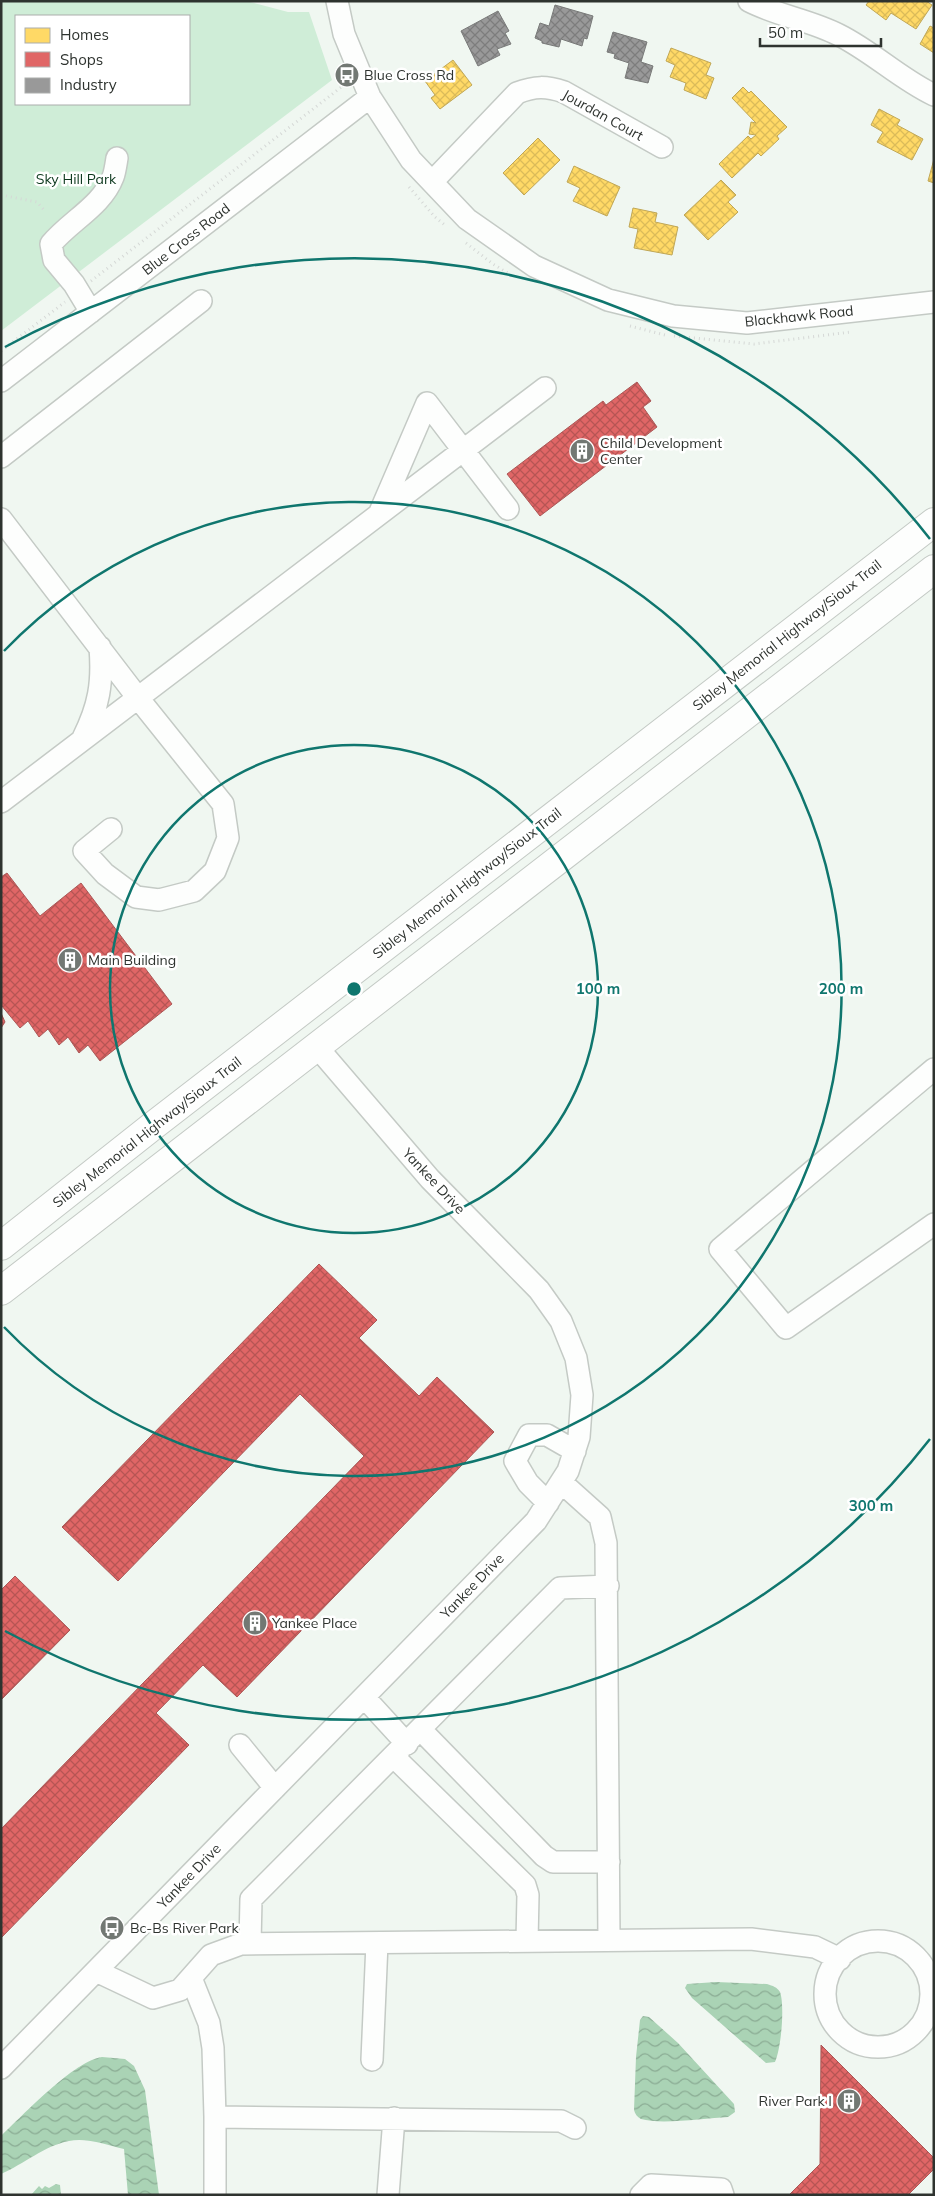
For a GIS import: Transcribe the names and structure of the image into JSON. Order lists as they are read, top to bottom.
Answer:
{
  "streets": {
    "highway": ["Sibley Memorial Highway/Sioux Trail"],
    "street": [
      "Jourdan Court",
      "Blue Cross Road",
      "Blackhawk Road",
      "Yankee Drive"
    ]
  },
  "crossings": [
    ["Jourdan Court", "Blackhawk Road"],
    ["Blue Cross Road", "Blackhawk Road"]
  ],
  "parks": ["Sky Hill Park"],
  "places": {
    "bus stop": ["Blue Cross Rd", "Bc-Bs River Park"],
    "building": [
      "Child Development Center",
      "Main Building",
      "Yankee Place",
      "River Park I"
    ]
  },
  "legend": ["Homes", "Shops", "Industry"],
  "scale_bar": "50 m",
  "rings": ["100 m", "200 m", "300 m"]
}
